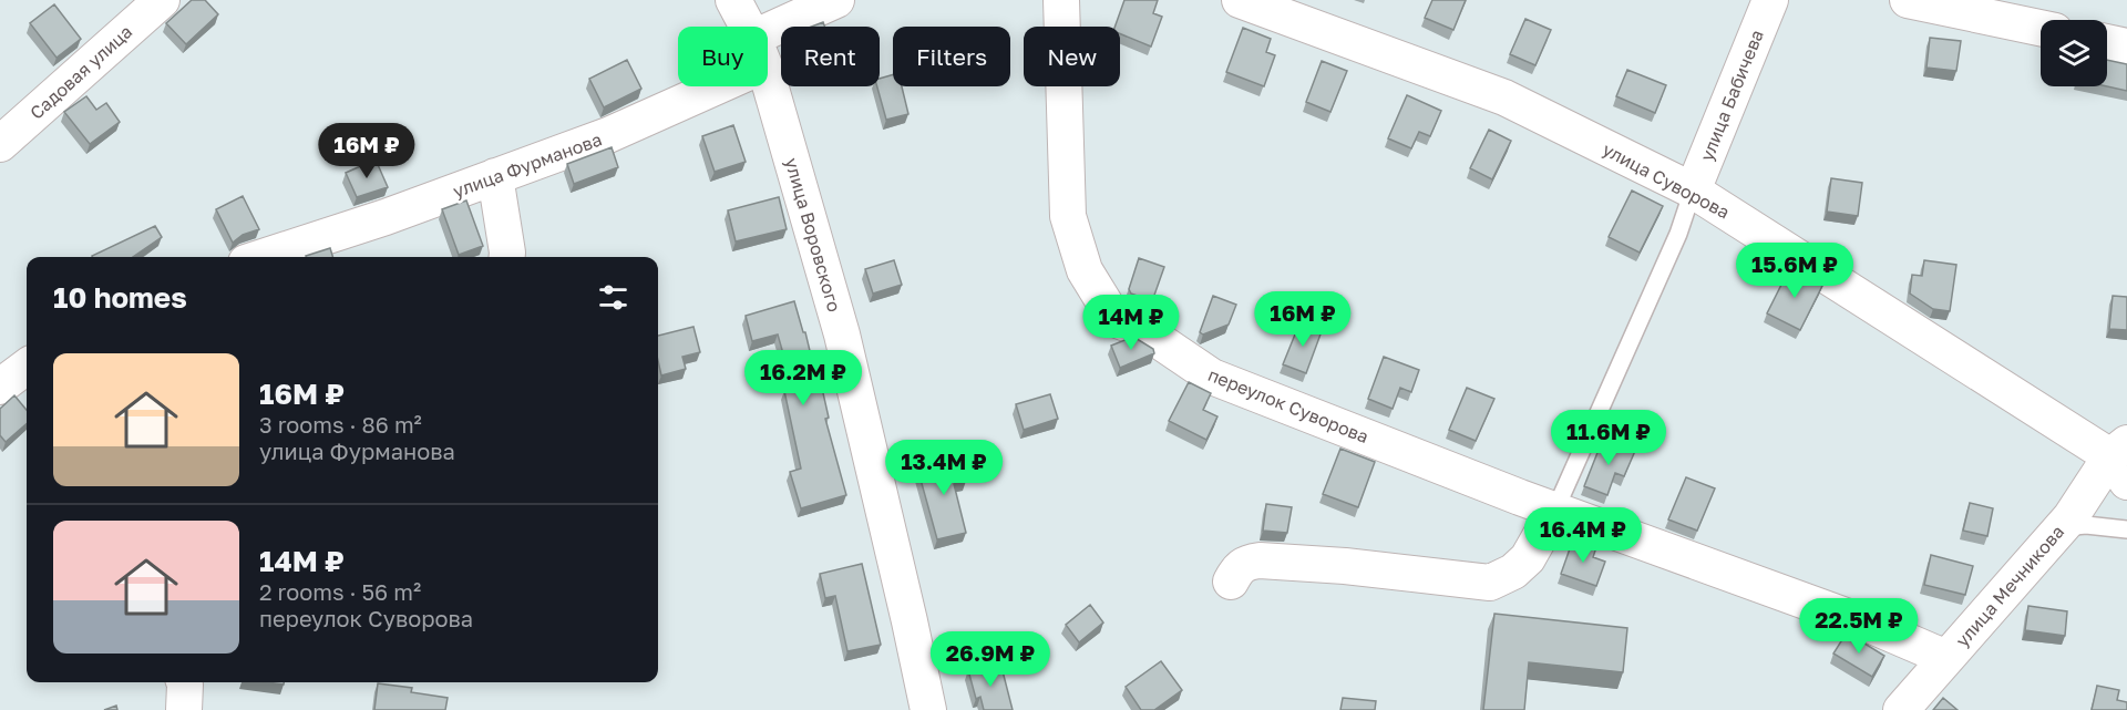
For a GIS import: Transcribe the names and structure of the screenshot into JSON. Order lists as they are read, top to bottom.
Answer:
{
  "streets": {
    "street": [
      "Садовая улица",
      "улица Бабичева",
      "улица Фурманова",
      "улица Суворова",
      "улица Воровского",
      "переулок Суворова",
      "улица Мечникова"
    ]
  },
  "crossings": [
    ["улица Бабичева", "улица Суворова"],
    ["улица Суворова", "улица Мечникова"],
    ["переулок Суворова", "улица Мечникова"]
  ],
  "page": {
    "chip": [
      "Buy",
      "Rent",
      "Filters",
      "New"
    ],
    "price": [
      "16M ₽",
      "15.6M ₽",
      "16M ₽",
      "14M ₽",
      "16.2M ₽",
      "11.6M ₽",
      "13.4M ₽",
      "16.4M ₽",
      "22.5M ₽",
      "26.9M ₽"
    ],
    "heading": "10 homes",
    "list": [
      {
        "name": "16M ₽",
        "note": "3 rooms · 86 m² · улица Фурманова"
      },
      {
        "name": "14M ₽",
        "note": "2 rooms · 56 m² · переулок Суворова"
      }
    ]
  }
}
